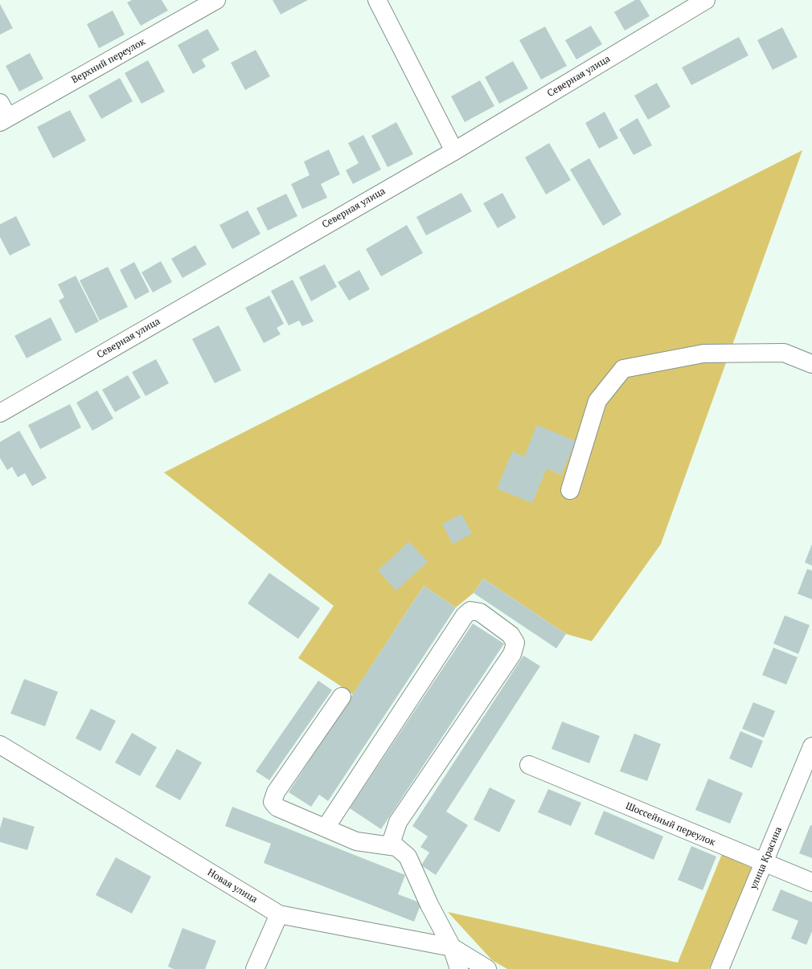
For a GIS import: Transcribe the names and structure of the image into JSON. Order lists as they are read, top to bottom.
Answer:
{
  "streets": {
    "street": [
      "Верхний переулок",
      "Северная улица",
      "Шоссейный переулок",
      "улица Красина",
      "Новая улица"
    ]
  },
  "crossings": [
    ["Шоссейный переулок", "улица Красина"]
  ]
}
